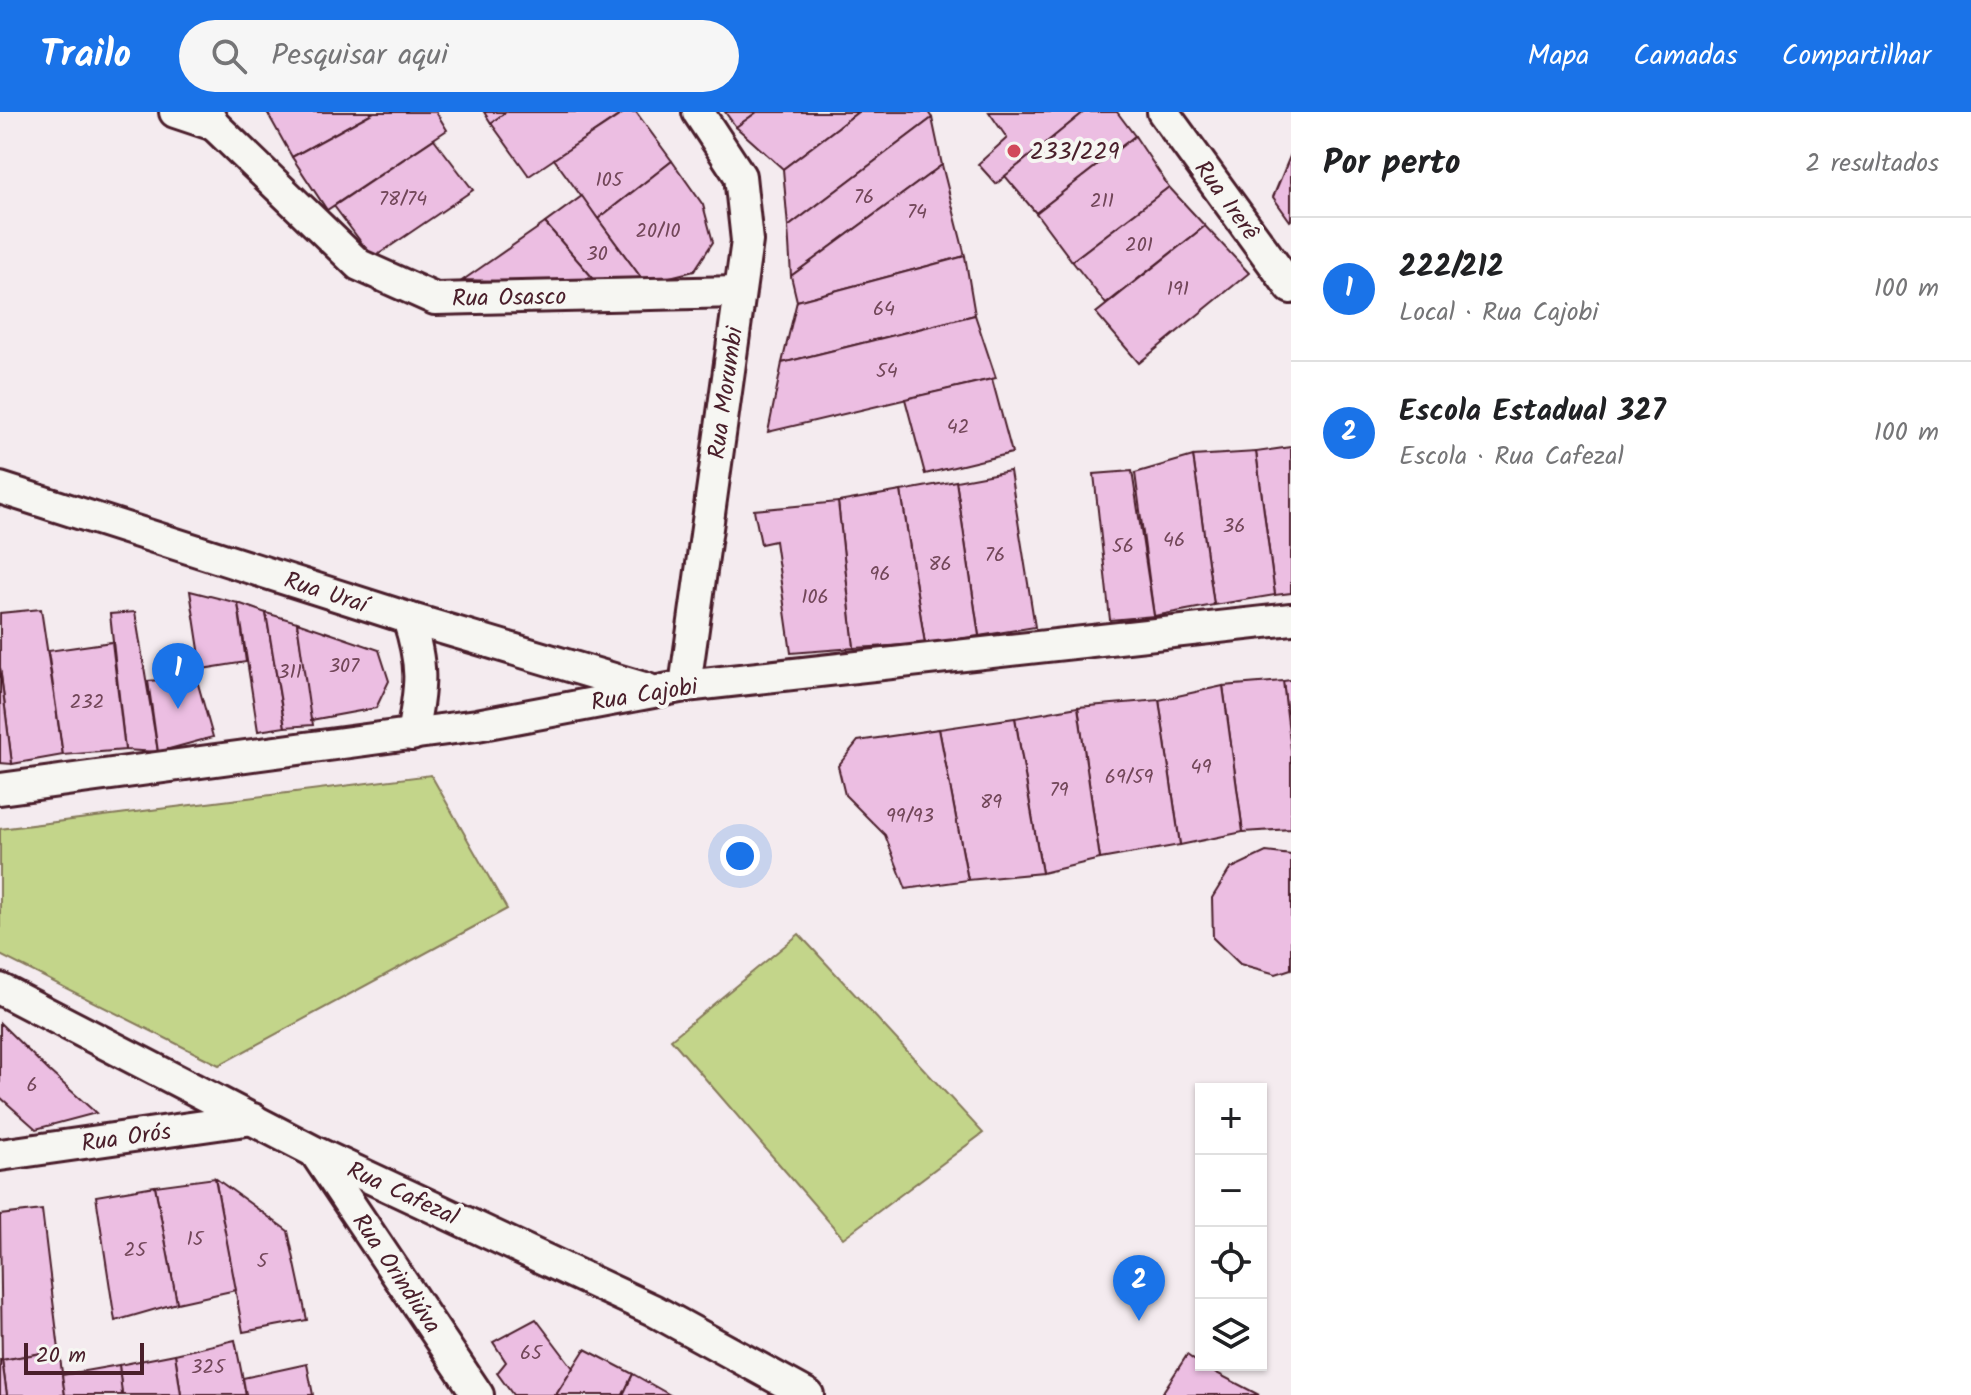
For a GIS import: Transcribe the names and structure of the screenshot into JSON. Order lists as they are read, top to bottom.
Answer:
{
  "streets": {
    "street": [
      "Rua Irerê",
      "Rua Osasco",
      "Rua Morumbi",
      "Rua Uraí",
      "Rua Cajobi",
      "Rua Orós",
      "Rua Cafezal",
      "Rua Orindiúva"
    ]
  },
  "crossings": [
    ["Rua Osasco", "Rua Morumbi"],
    ["Rua Morumbi", "Rua Cajobi"],
    ["Rua Uraí", "Rua Cajobi"],
    ["Rua Orós", "Rua Cafezal"],
    ["Rua Cafezal", "Rua Orindiúva"]
  ],
  "places": ["233/229"],
  "house_numbers": [
    "105",
    "76",
    "78/74",
    "211",
    "74",
    "20/10",
    "201",
    "30",
    "191",
    "64",
    "54",
    "42",
    "36",
    "46",
    "56",
    "76",
    "86",
    "96",
    "106",
    "307",
    "311",
    "232",
    "49",
    "69/59",
    "79",
    "89",
    "99/93",
    "6",
    "15",
    "25",
    "5",
    "65",
    "325"
  ],
  "scale_bar": "20 m",
  "page": {
    "header": "Trailo",
    "search": "Pesquisar aqui",
    "nav": ["Mapa", "Camadas", "Compartilhar"],
    "heading": ["Por perto", "2 resultados"],
    "list": [
      {
        "mark": "1",
        "name": "222/212",
        "note": "Local · Rua Cajobi",
        "value": "100 m"
      },
      {
        "mark": "2",
        "name": "Escola Estadual 327",
        "note": "Escola · Rua Cafezal",
        "value": "100 m"
      }
    ],
    "pins": ["1", "2"],
    "map_buttons": ["+", "−"],
    "scale": "20 m"
  }
}
